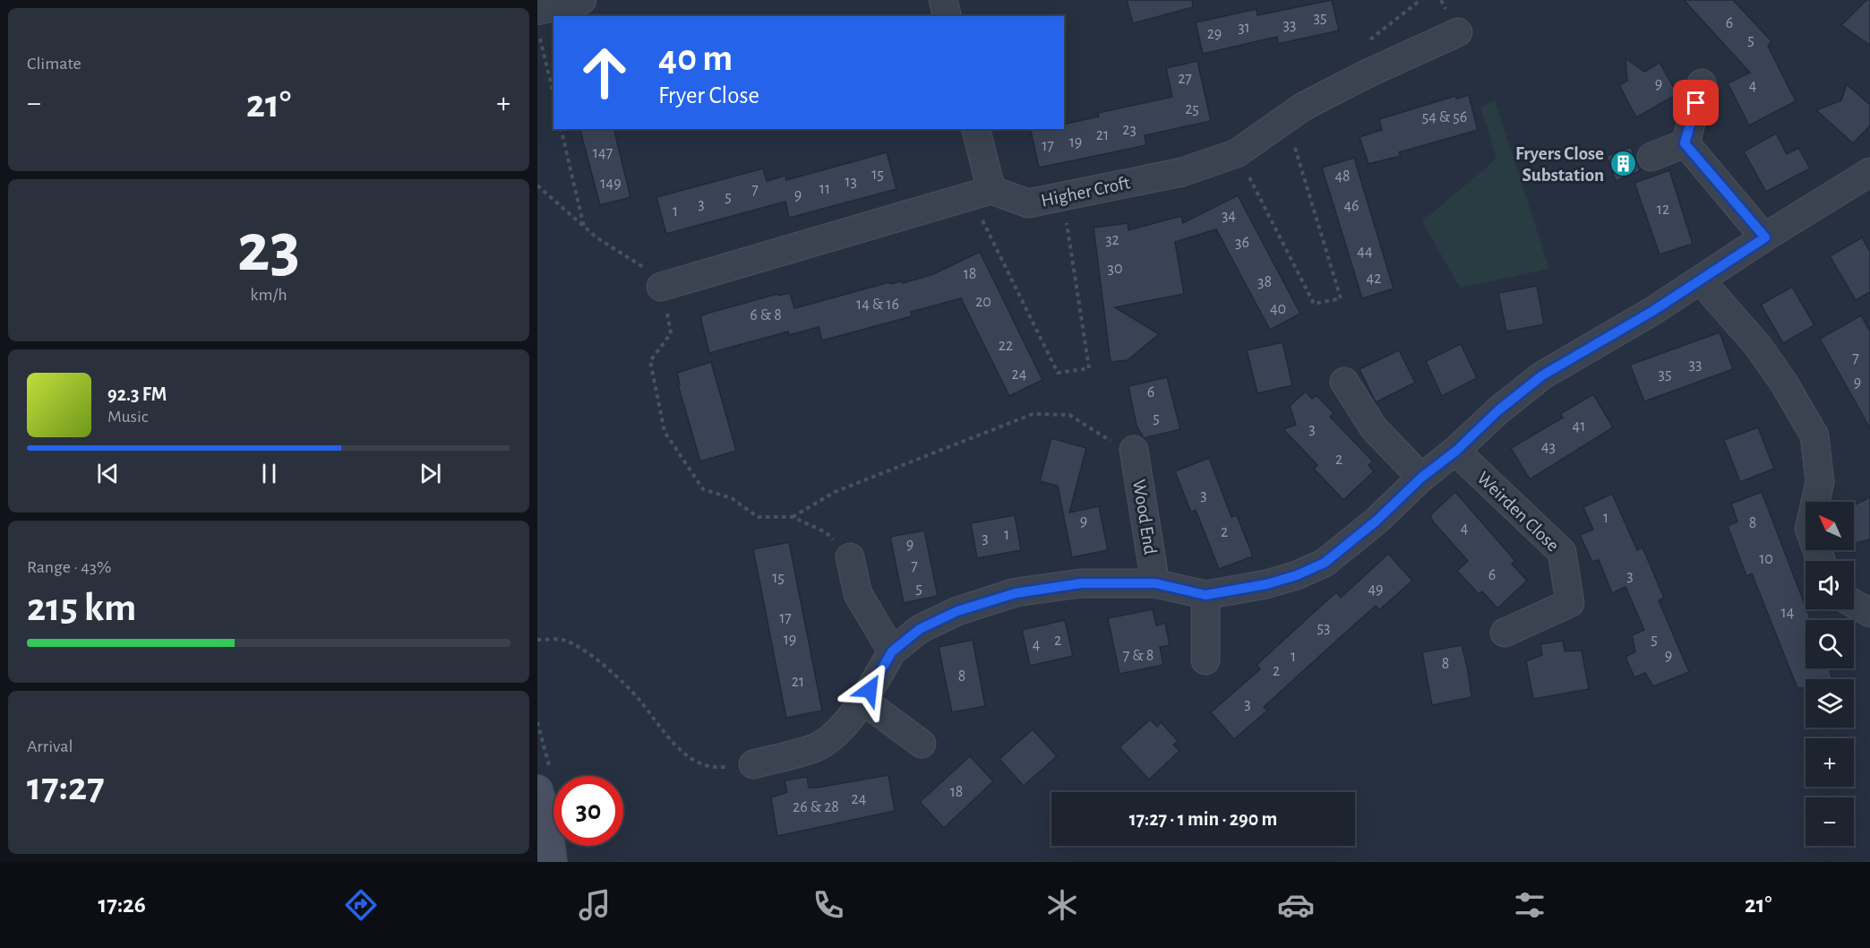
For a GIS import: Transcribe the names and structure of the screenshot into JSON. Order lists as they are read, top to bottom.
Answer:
{
  "streets": {
    "street": ["Higher Croft", "Weirden Close", "Wood End"]
  },
  "places": {
    "building": ["Fryers Close Substation"]
  },
  "house_numbers": [
    "35",
    "6",
    "33",
    "31",
    "29",
    "5",
    "27",
    "9",
    "4",
    "25",
    "54 & 56",
    "23",
    "21",
    "19",
    "17",
    "147",
    "15",
    "48",
    "13",
    "149",
    "11",
    "7",
    "9",
    "5",
    "3",
    "46",
    "12",
    "1",
    "34",
    "32",
    "36",
    "44",
    "30",
    "18",
    "42",
    "38",
    "20",
    "14 & 16",
    "40",
    "6 & 8",
    "22",
    "7",
    "33",
    "24",
    "35",
    "9",
    "6",
    "5",
    "41",
    "3",
    "43",
    "2",
    "3",
    "1",
    "9",
    "8",
    "4",
    "2",
    "1",
    "3",
    "9",
    "10",
    "7",
    "6",
    "3",
    "15",
    "5",
    "49",
    "14",
    "17",
    "53",
    "19",
    "5",
    "2",
    "4",
    "7 & 8",
    "9",
    "1",
    "8",
    "2",
    "8",
    "21",
    "3",
    "18",
    "24",
    "26 & 28"
  ],
  "north": "top left",
  "page": {
    "tile": [
      "Climate",
      ["23", "km/h"],
      ["Range · 43%", "215 km"],
      ["Arrival", "17:27"]
    ],
    "turn": ["40 m", "Fryer Close"],
    "heat": ["−", "21°", "+"],
    "song": ["92.3 FM", "Music"],
    "map_buttons": ["+", "−"],
    "limit": "30",
    "trip": "17:27 · 1 min · 290 m",
    "tabs": ["17:26", "21°"]
  }
}
